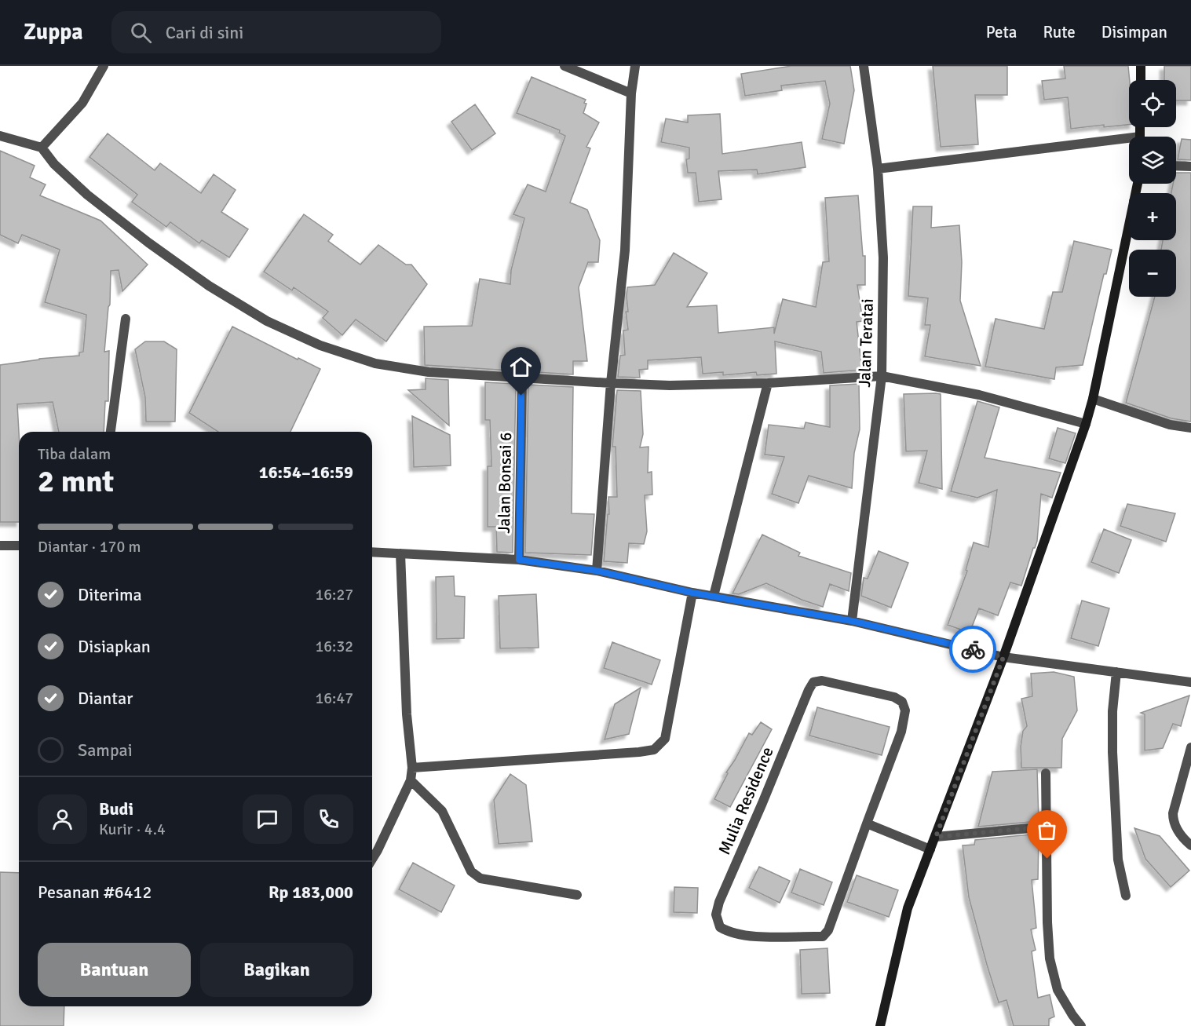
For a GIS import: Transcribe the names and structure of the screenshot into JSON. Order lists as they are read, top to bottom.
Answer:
{
  "streets": {
    "street": ["Jalan Teratai", "Jalan Bonsai 6", "Mulia Residence"]
  },
  "page": {
    "header": "Zuppa",
    "search": "Cari di sini",
    "nav": ["Peta", "Rute", "Disimpan"],
    "map_buttons": ["+", "−"],
    "heading": ["2 mnt", "Tiba dalam", "16:54–16:59"],
    "panel": [
      "Budi",
      "Kurir · 4.4",
      "Pesanan #6412",
      "Rp 183,000"
    ],
    "bar": "Diantar · 170 m",
    "list": [
      ["Diterima", "16:27"],
      ["Disiapkan", "16:32"],
      ["Diantar", "16:47"],
      "Sampai"
    ],
    "buttons": ["Bantuan", "Bagikan"]
  }
}
